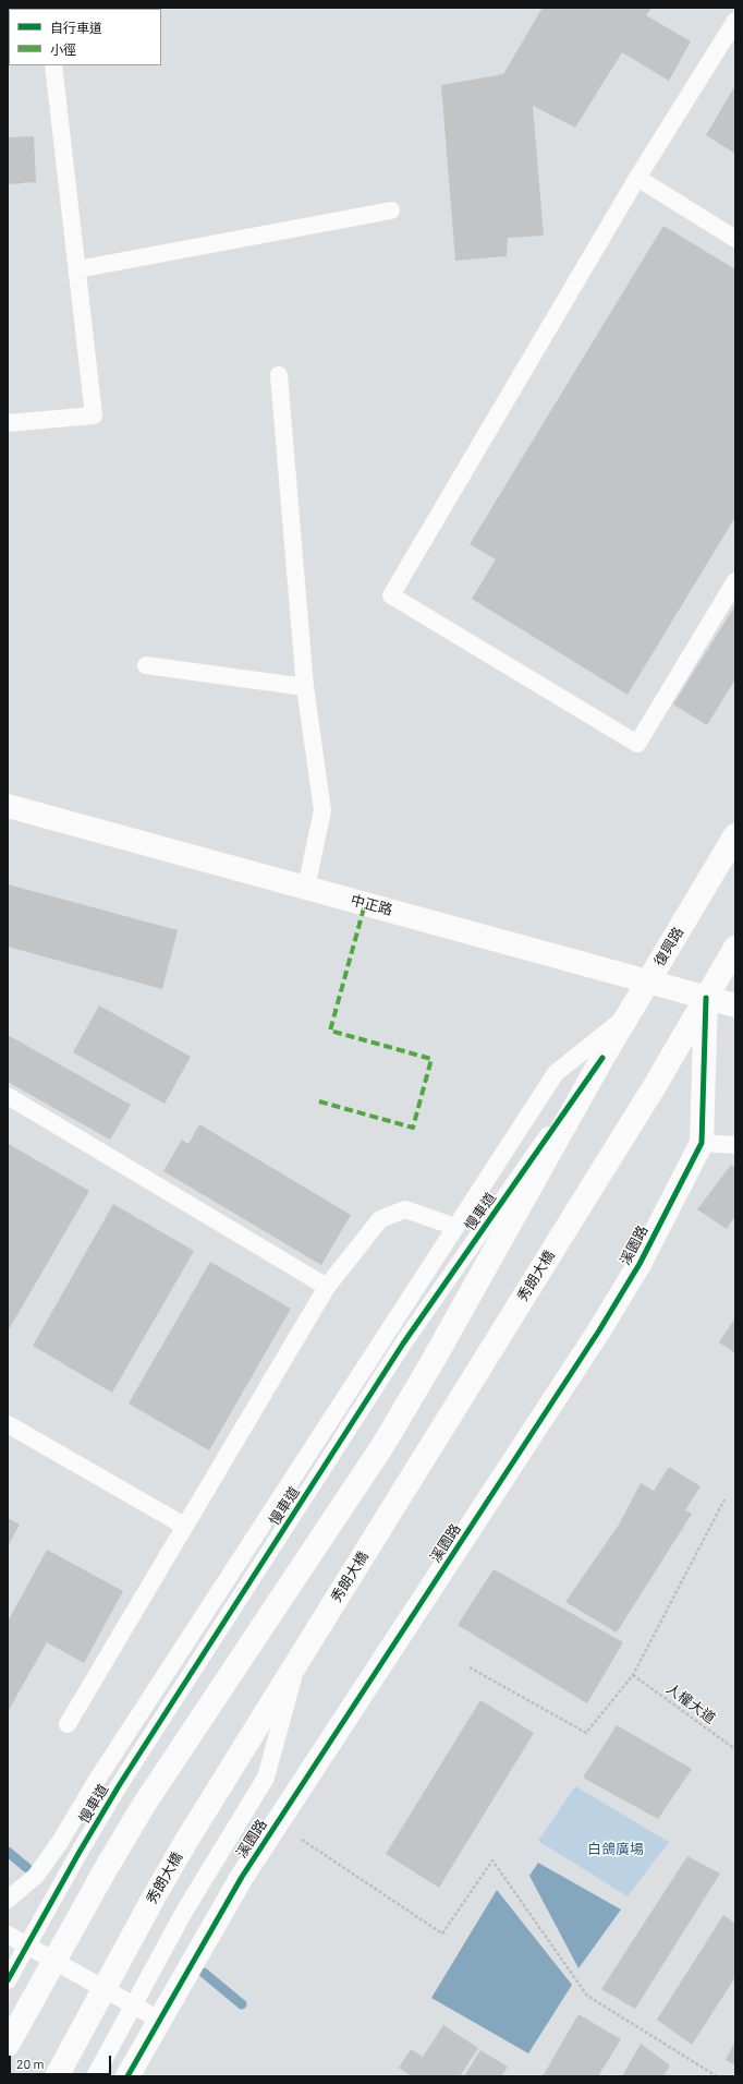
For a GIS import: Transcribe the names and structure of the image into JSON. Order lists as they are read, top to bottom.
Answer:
{
  "streets": {
    "main road": [
      "中正路",
      "復興路",
      "溪園路",
      "秀朗大橋"
    ],
    "lane": ["慢車道"],
    "path": ["人權大道"]
  },
  "crossings": [
    ["中正路", "復興路"],
    ["中正路", "溪園路"],
    ["中正路", "秀朗大橋"],
    ["復興路", "慢車道"],
    ["溪園路", "秀朗大橋"]
  ],
  "parks": ["白鴿廣場"],
  "legend": ["自行車道", "小徑"],
  "scale_bar": "20 m"
}
